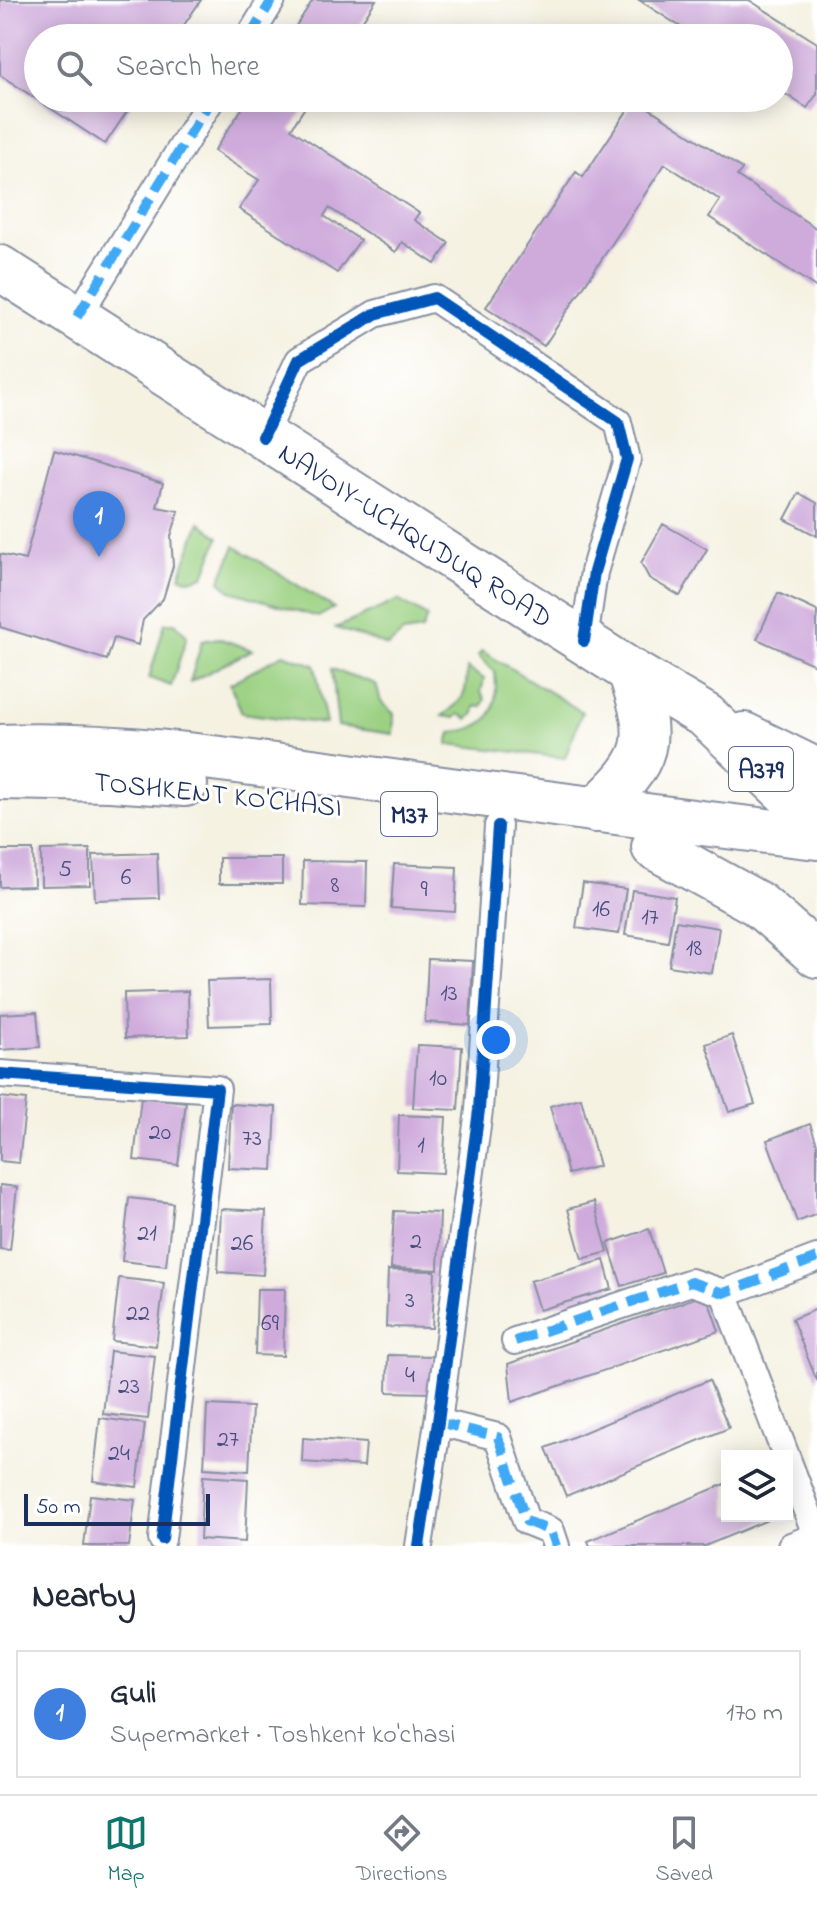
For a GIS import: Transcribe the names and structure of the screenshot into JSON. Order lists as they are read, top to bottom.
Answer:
{
  "streets": {
    "highway": [
      "NAVOIY-UCHQUDUQ ROAD",
      "A379",
      "TOSHKENT KO'CHASI",
      "M37"
    ]
  },
  "crossings": [
    ["TOSHKENT KO'CHASI", "M37"]
  ],
  "house_numbers": [
    "5",
    "6",
    "8",
    "9",
    "16",
    "17",
    "18",
    "13",
    "10",
    "20",
    "73",
    "1",
    "21",
    "2",
    "26",
    "3",
    "22",
    "69",
    "4",
    "23",
    "27",
    "24"
  ],
  "scale_bar": "50 m",
  "page": {
    "search": "Search here",
    "pins": "1",
    "scale": "50 m",
    "heading": "Nearby",
    "list": [
      {
        "mark": "1",
        "name": "Guli",
        "note": "Supermarket · Toshkent ko'chasi",
        "value": "170 m"
      }
    ],
    "nav": ["Map", "Directions", "Saved"]
  }
}
